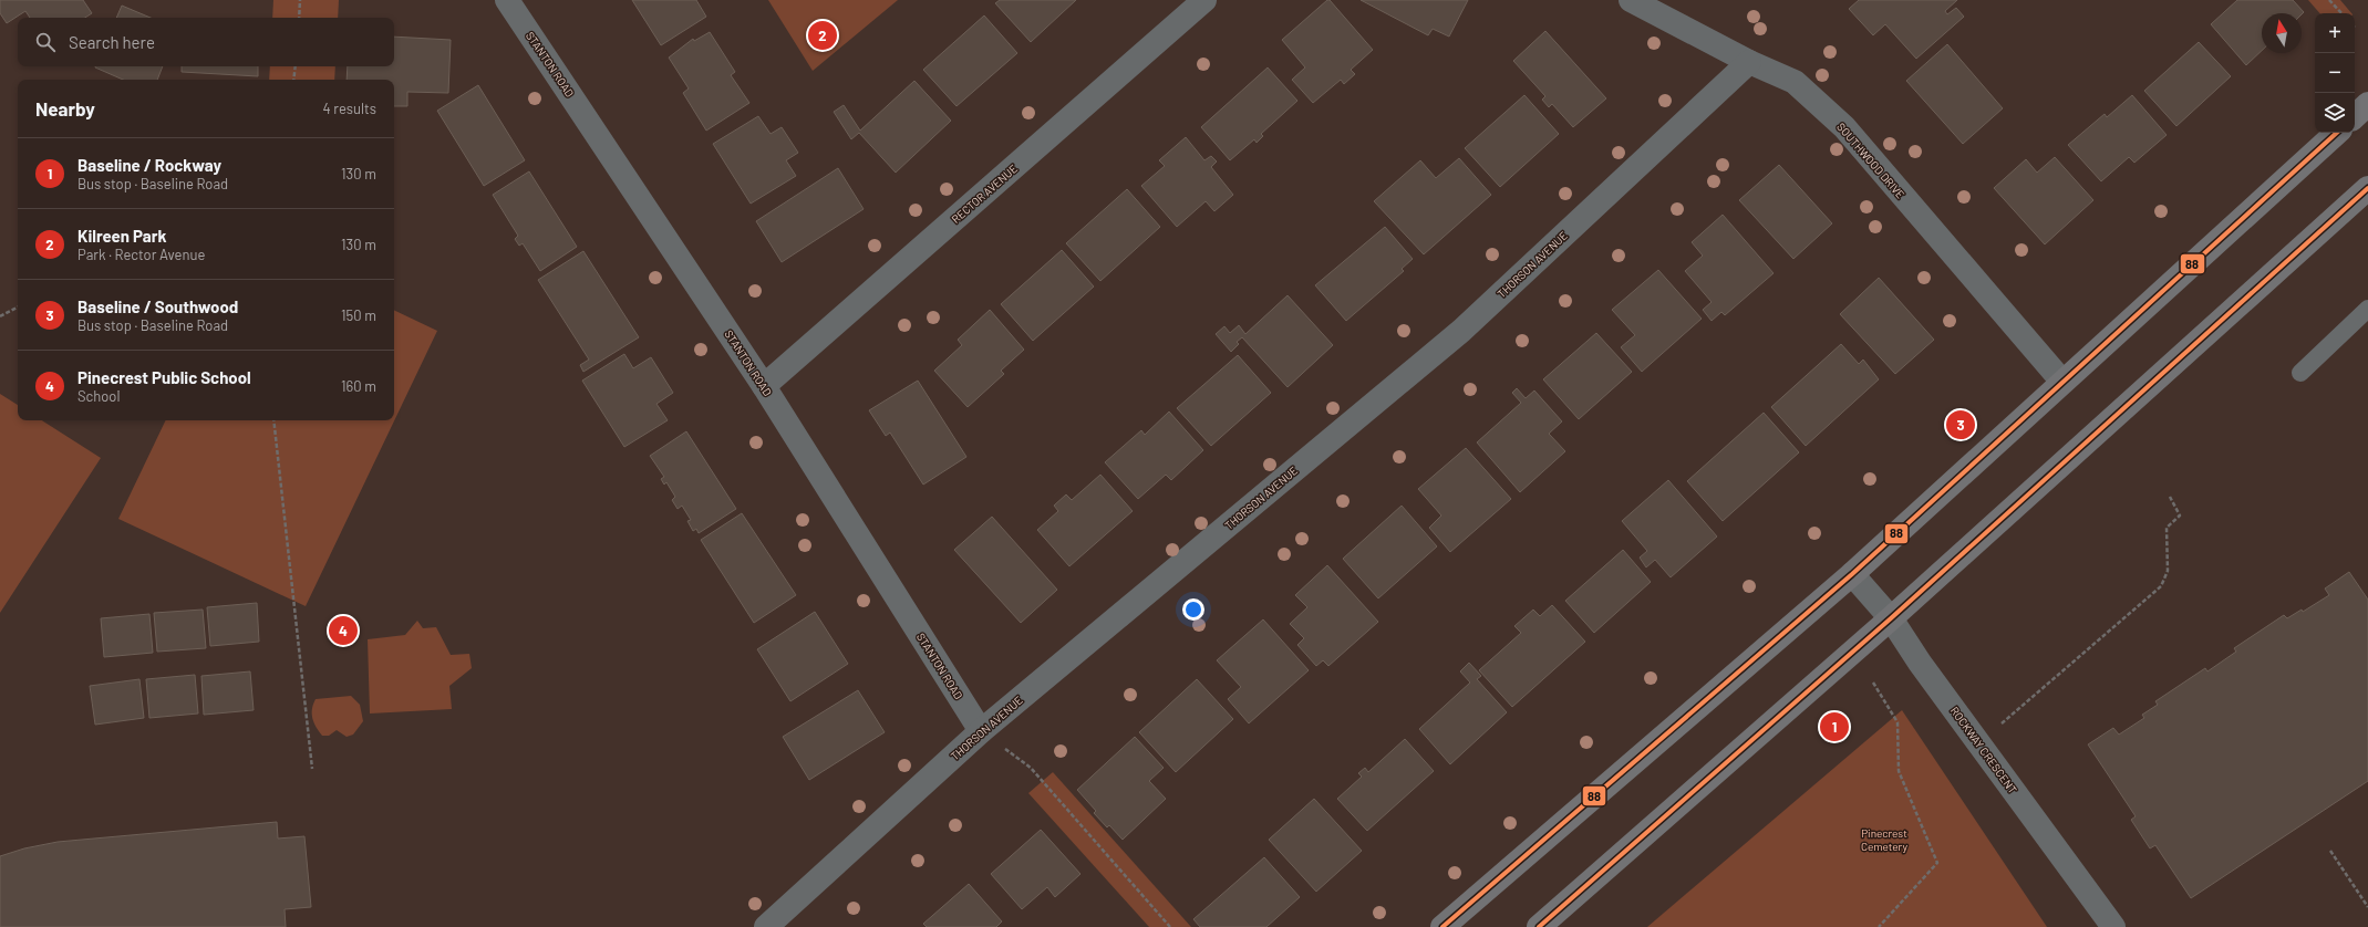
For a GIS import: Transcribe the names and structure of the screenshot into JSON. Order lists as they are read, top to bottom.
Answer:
{
  "streets": {
    "street": [
      "STANTON ROAD",
      "SOUTHWOOD DRIVE",
      "RECTOR AVENUE",
      "THORSON AVENUE",
      "ROCKWAY CRESCENT"
    ]
  },
  "crossings": [
    ["STANTON ROAD", "RECTOR AVENUE"],
    ["STANTON ROAD", "THORSON AVENUE"],
    ["SOUTHWOOD DRIVE", "THORSON AVENUE"]
  ],
  "parks": ["Pinecrest Cemetery"],
  "lines": ["transit line 88"],
  "north": "top",
  "page": {
    "map_buttons": ["+", "−"],
    "search": "Search here",
    "pins": [
      "2",
      "3",
      "4",
      "1"
    ],
    "heading": ["Nearby", "4 results"],
    "list": [
      {
        "mark": "1",
        "name": "Baseline / Rockway",
        "note": "Bus stop · Baseline Road",
        "value": "130 m"
      },
      {
        "mark": "2",
        "name": "Kilreen Park",
        "note": "Park · Rector Avenue",
        "value": "130 m"
      },
      {
        "mark": "3",
        "name": "Baseline / Southwood",
        "note": "Bus stop · Baseline Road",
        "value": "150 m"
      },
      {
        "mark": "4",
        "name": "Pinecrest Public School",
        "note": "School",
        "value": "160 m"
      }
    ]
  }
}
